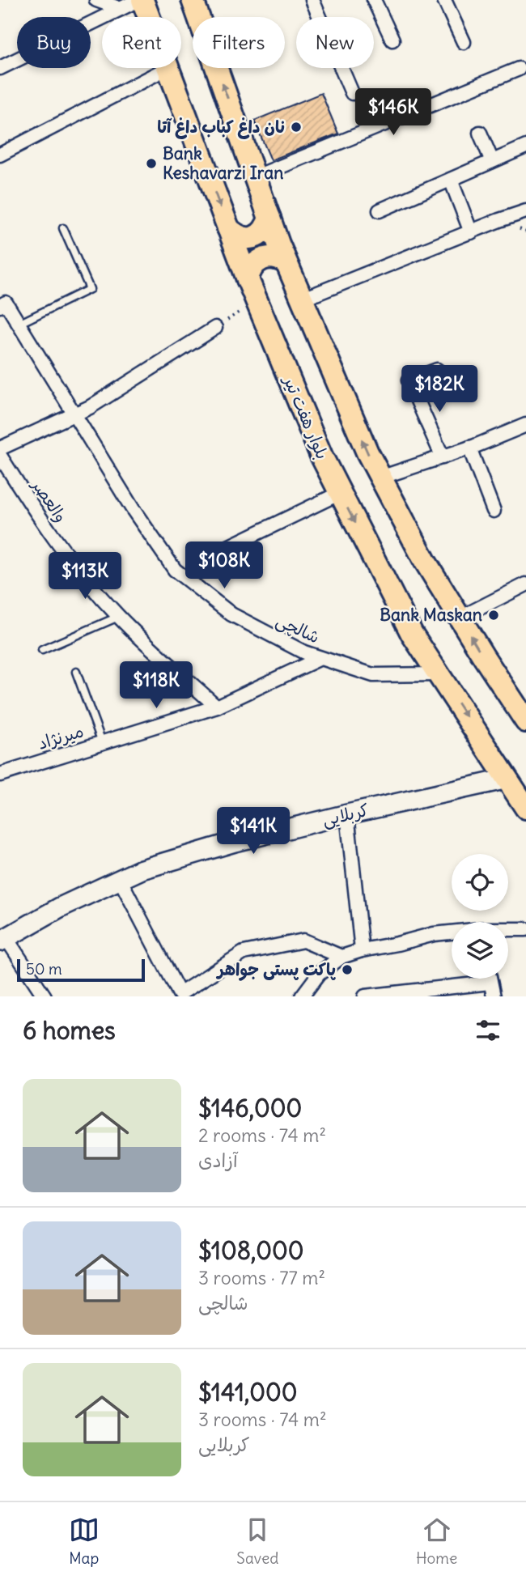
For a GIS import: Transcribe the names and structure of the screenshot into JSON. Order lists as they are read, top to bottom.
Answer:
{
  "streets": {
    "main road": ["بلوار هفت تیر"],
    "street": [
      "والعصر",
      "شالچی",
      "میرنژاد",
      "کربلایی"
    ]
  },
  "crossings": [
    ["بلوار هفت تیر", "شالچی"],
    ["بلوار هفت تیر", "کربلایی"],
    ["والعصر", "میرنژاد"],
    ["شالچی", "میرنژاد"]
  ],
  "places": [
    "نان داغ کباب داغ آتا",
    "Bank Keshavarzi Iran",
    "Bank Maskan",
    "پاکت پستی جواهر"
  ],
  "scale_bar": "50 m",
  "page": {
    "chip": [
      "Buy",
      "Rent",
      "Filters",
      "New"
    ],
    "price": [
      "$146K",
      "$182K",
      "$108K",
      "$113K",
      "$118K",
      "$141K"
    ],
    "scale": "50 m",
    "heading": "6 homes",
    "list": [
      {
        "name": "$146,000",
        "note": "2 rooms · 74 m² · آزادی"
      },
      {
        "name": "$108,000",
        "note": "3 rooms · 77 m² · شالچی"
      },
      {
        "name": "$141,000",
        "note": "3 rooms · 74 m² · کربلایی"
      }
    ],
    "tabs": ["Map", "Saved", "Home"]
  }
}
